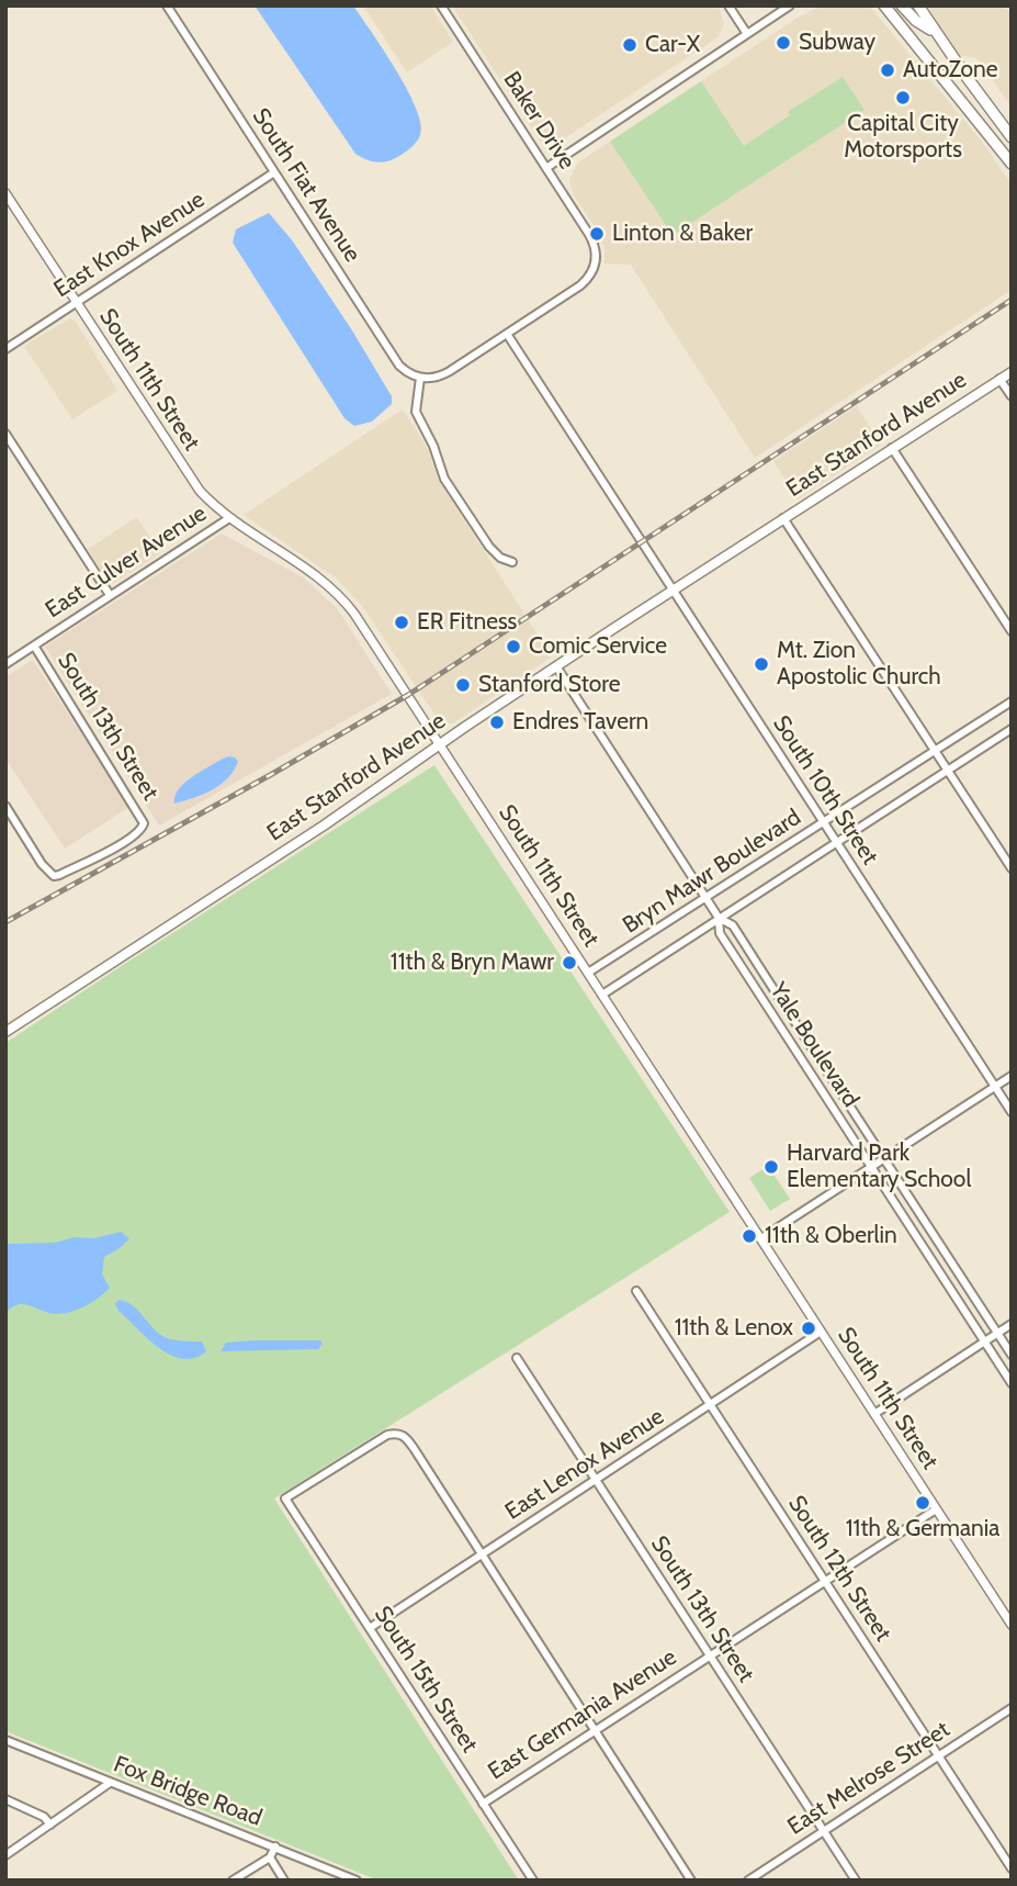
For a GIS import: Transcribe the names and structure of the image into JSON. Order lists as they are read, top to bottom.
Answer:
{
  "streets": {
    "main road": ["East Stanford Avenue"],
    "street": [
      "Baker Drive",
      "South Fiat Avenue",
      "East Knox Avenue",
      "South 11th Street",
      "East Culver Avenue",
      "South 13th Street",
      "South 10th Street",
      "Bryn Mawr Boulevard",
      "Yale Boulevard",
      "East Lenox Avenue",
      "South 12th Street",
      "South 15th Street",
      "East Germania Avenue",
      "East Melrose Street",
      "Fox Bridge Road"
    ]
  },
  "crossings": [
    ["Baker Drive", "South 10th Street"],
    ["South Fiat Avenue", "East Knox Avenue"],
    ["East Knox Avenue", "South 11th Street"],
    ["South 11th Street", "East Stanford Avenue"],
    ["South 11th Street", "East Culver Avenue"],
    ["South 11th Street", "Bryn Mawr Boulevard"],
    ["South 11th Street", "East Lenox Avenue"],
    ["South 11th Street", "East Germania Avenue"],
    ["East Stanford Avenue", "South 10th Street"],
    ["East Stanford Avenue", "Yale Boulevard"],
    ["East Culver Avenue", "South 13th Street"],
    ["South 13th Street", "East Lenox Avenue"],
    ["South 13th Street", "East Germania Avenue"],
    ["South 13th Street", "East Melrose Street"],
    ["South 10th Street", "Bryn Mawr Boulevard"],
    ["Bryn Mawr Boulevard", "Yale Boulevard"],
    ["East Lenox Avenue", "South 12th Street"],
    ["East Lenox Avenue", "South 15th Street"],
    ["South 12th Street", "East Germania Avenue"],
    ["South 12th Street", "East Melrose Street"],
    ["South 15th Street", "East Germania Avenue"]
  ],
  "places": [
    "Subway",
    "Car-X",
    "AutoZone",
    "Capital City Motorsports",
    "Linton & Baker",
    "ER Fitness",
    "Comic Service",
    "Mt. Zion Apostolic Church",
    "Stanford Store",
    "Endres Tavern",
    "11th & Bryn Mawr",
    "Harvard Park Elementary School",
    "11th & Oberlin",
    "11th & Lenox",
    "11th & Germania"
  ]
}
